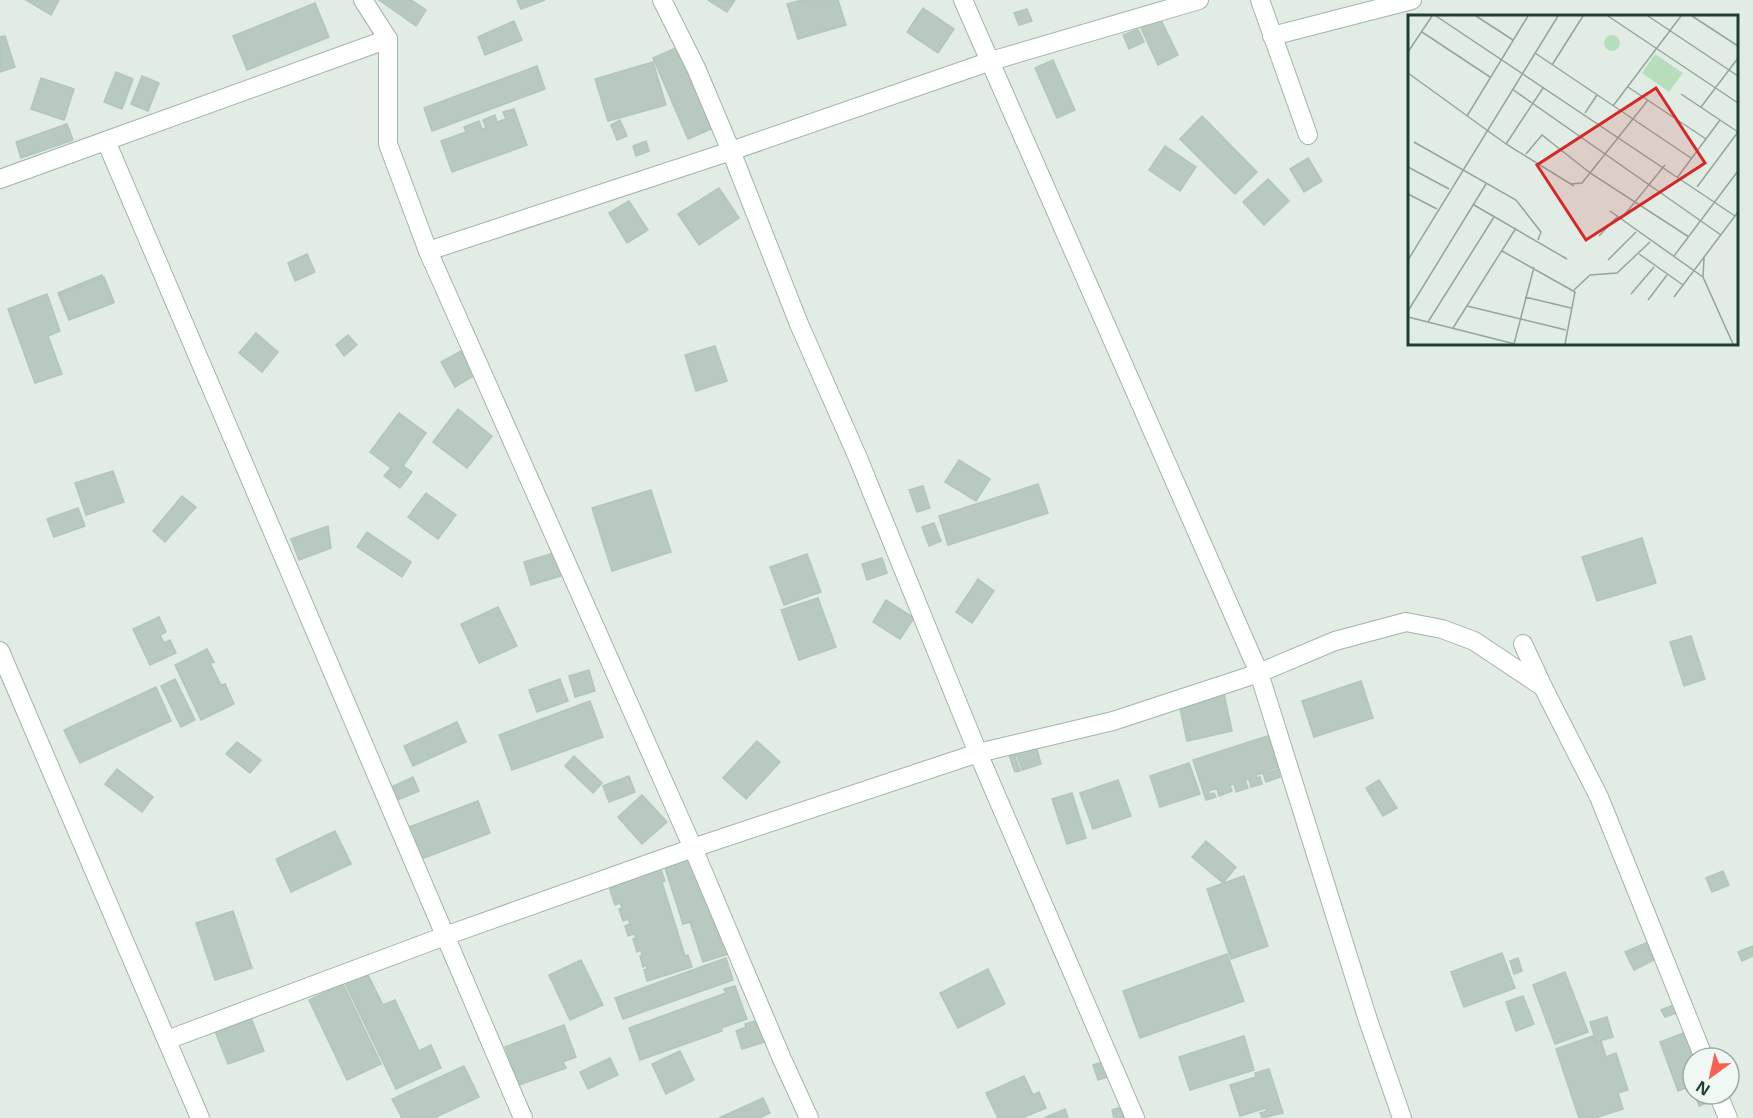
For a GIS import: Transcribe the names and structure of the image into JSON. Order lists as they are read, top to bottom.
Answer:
{
  "north": "bottom left"
}
